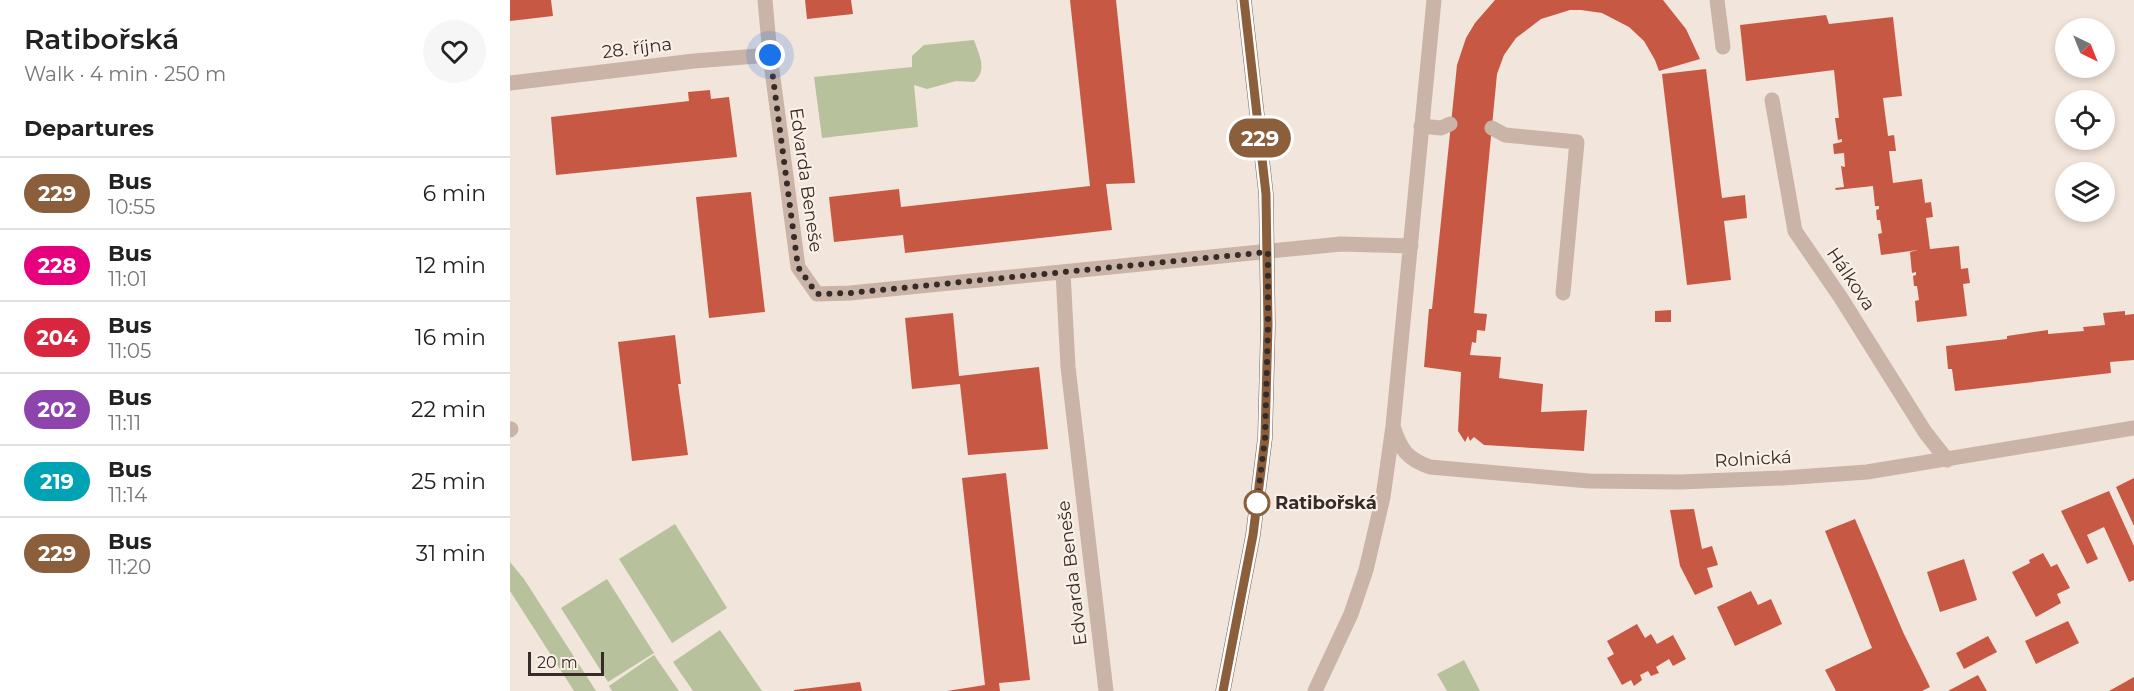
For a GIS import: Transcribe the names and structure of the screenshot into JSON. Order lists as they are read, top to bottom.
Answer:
{
  "streets": {
    "street": [
      "28. října",
      "Edvarda Beneše",
      "Hálkova",
      "Rolnická"
    ]
  },
  "crossings": [
    ["28. října", "Edvarda Beneše"],
    ["Hálkova", "Rolnická"]
  ],
  "places": ["Ratibořská"],
  "lines": ["bus line 229"],
  "scale_bar": "20 m",
  "north": "bottom right",
  "page": {
    "heading": [
      ["Ratibořská", "Walk · 4 min · 250 m"],
      "Departures"
    ],
    "on_map": "229",
    "list": [
      {
        "mark": "229",
        "name": "Bus",
        "note": "10:55",
        "value": "6 min"
      },
      {
        "mark": "228",
        "name": "Bus",
        "note": "11:01",
        "value": "12 min"
      },
      {
        "mark": "204",
        "name": "Bus",
        "note": "11:05",
        "value": "16 min"
      },
      {
        "mark": "202",
        "name": "Bus",
        "note": "11:11",
        "value": "22 min"
      },
      {
        "mark": "219",
        "name": "Bus",
        "note": "11:14",
        "value": "25 min"
      },
      {
        "mark": "229",
        "name": "Bus",
        "note": "11:20",
        "value": "31 min"
      }
    ],
    "scale": "20 m"
  }
}
